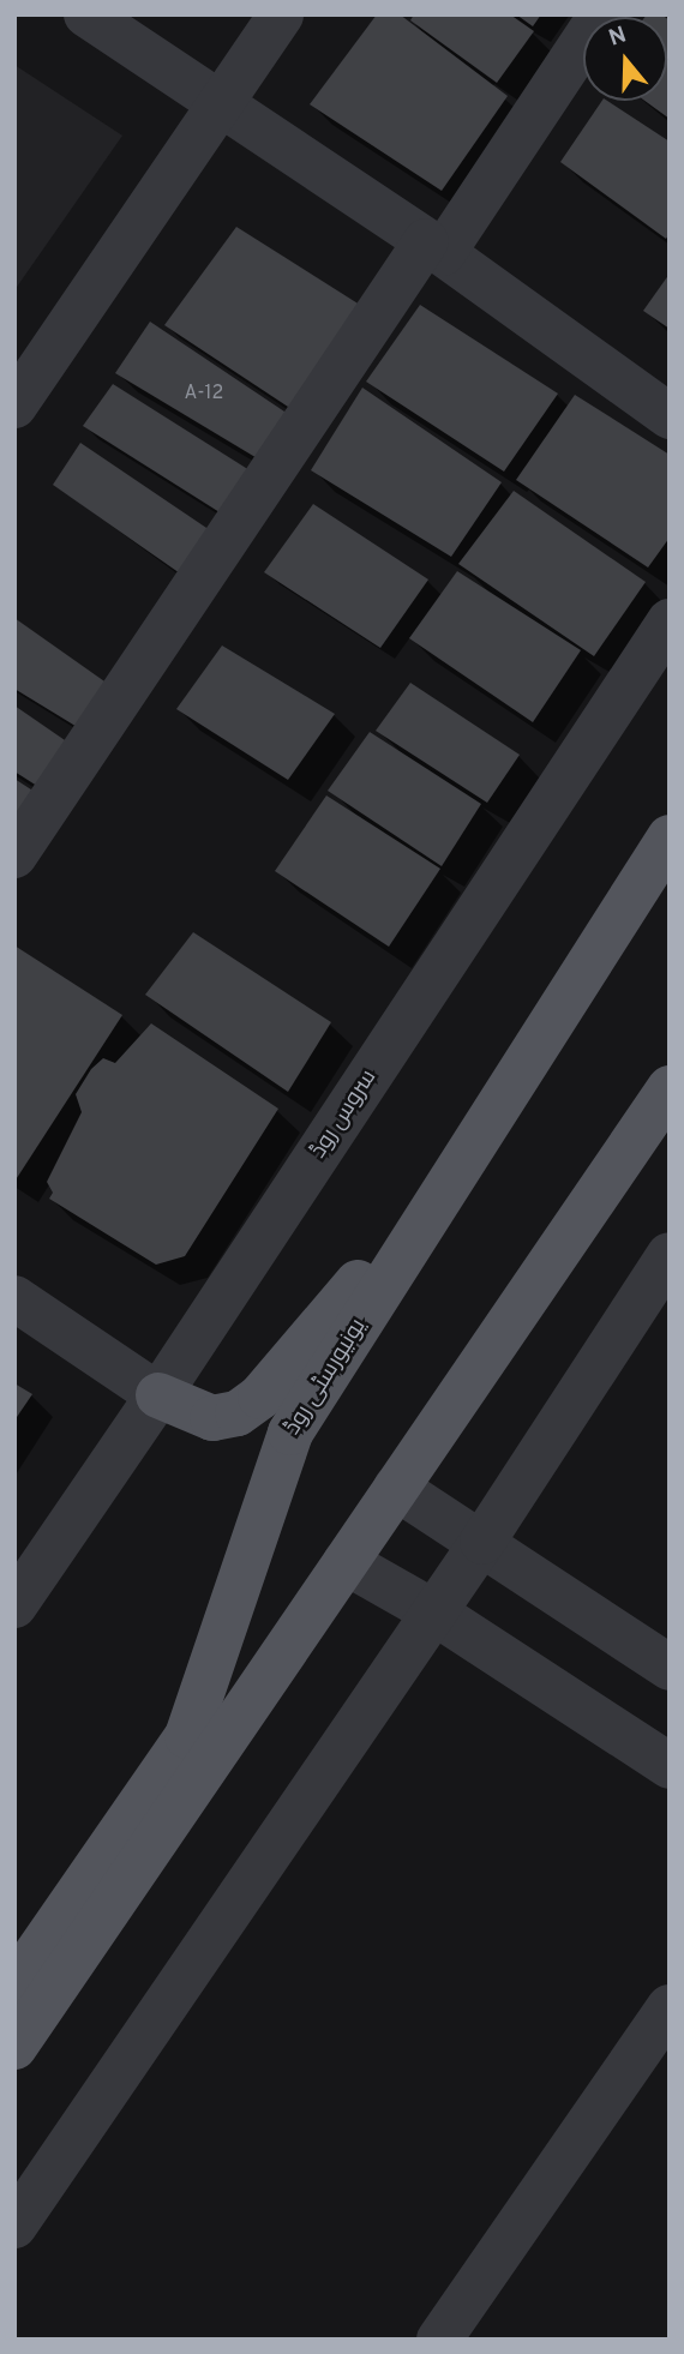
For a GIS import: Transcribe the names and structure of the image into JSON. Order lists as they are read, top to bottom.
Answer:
{
  "streets": {
    "main road": ["یونیورسٹی روڈ"],
    "street": ["سروس روڈ"]
  },
  "house_numbers": ["A-12"],
  "north": "top"
}
